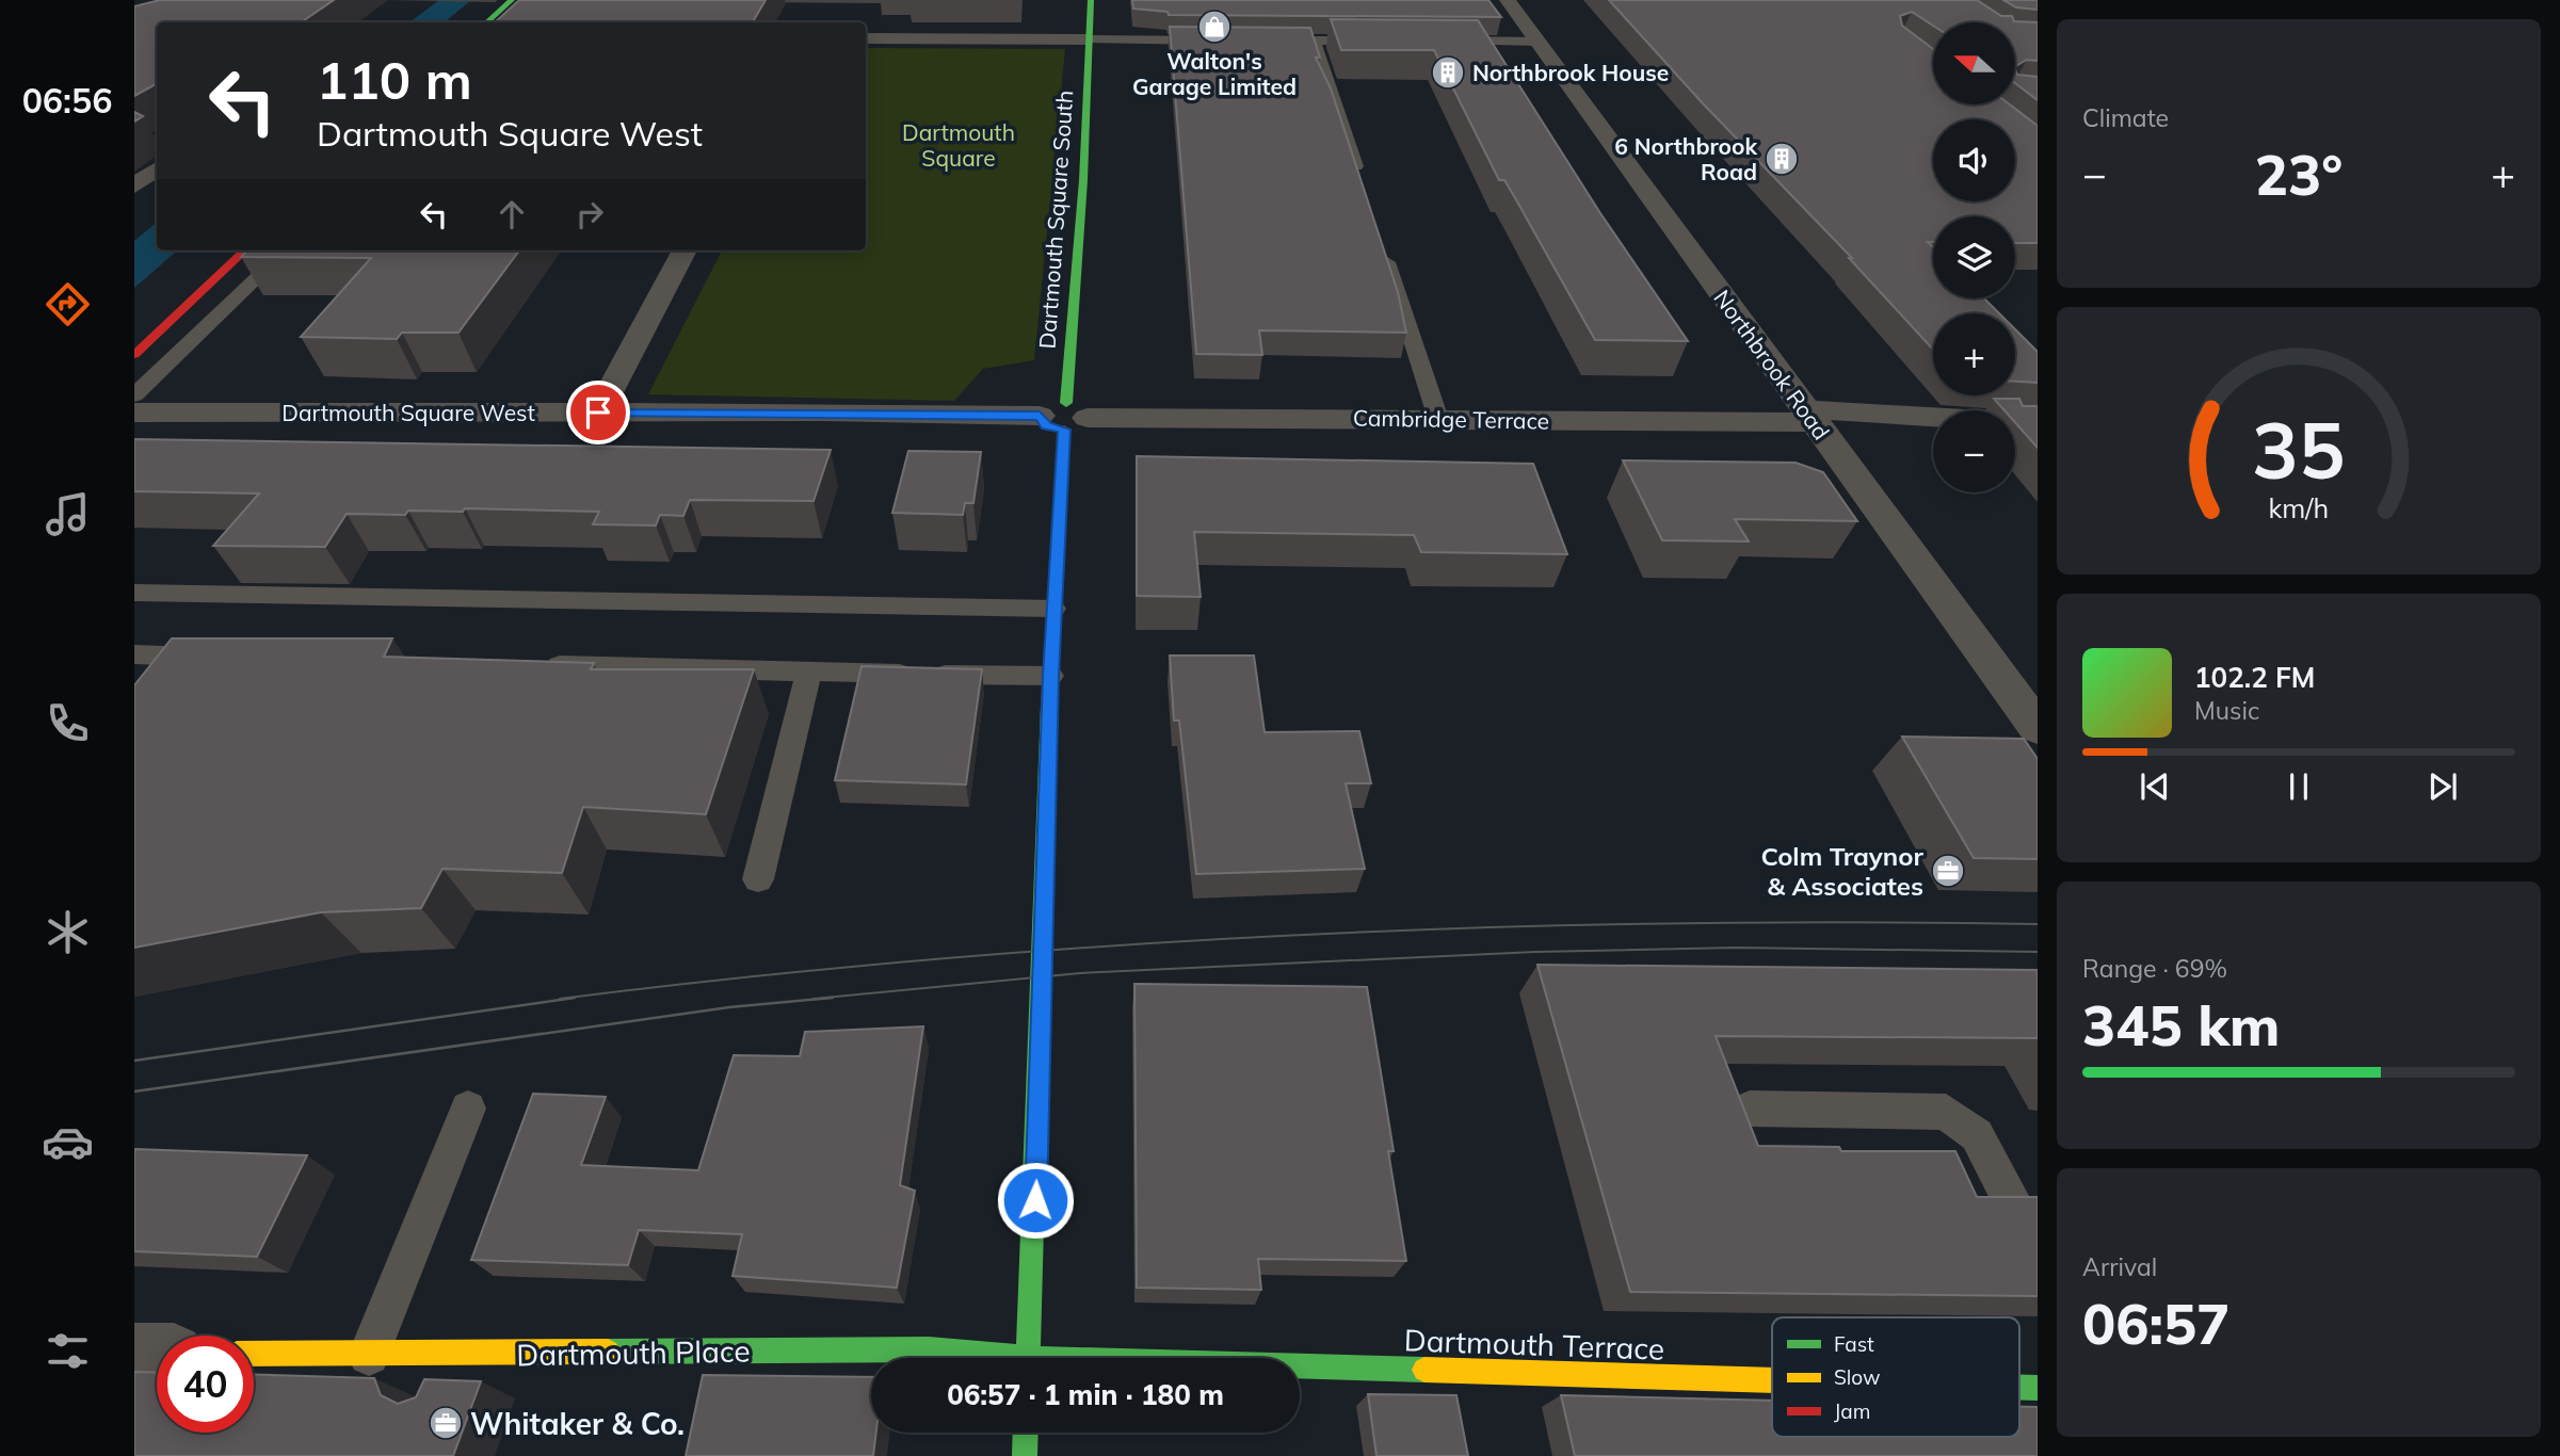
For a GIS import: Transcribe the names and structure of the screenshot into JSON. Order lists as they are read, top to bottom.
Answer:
{
  "streets": {
    "street": [
      "Dartmouth Square South",
      "Northbrook Road",
      "Dartmouth Square West",
      "Cambridge Terrace",
      "Dartmouth Terrace",
      "Dartmouth Place"
    ]
  },
  "crossings": [
    ["Dartmouth Square South", "Dartmouth Square West"],
    ["Dartmouth Square South", "Cambridge Terrace"],
    ["Northbrook Road", "Cambridge Terrace"],
    ["Dartmouth Square West", "Cambridge Terrace"]
  ],
  "parks": ["Dartmouth Square"],
  "places": {
    "shop": ["Walton's Garage Limited"],
    "building": ["Northbrook House", "6 Northbrook Road"],
    "office": ["Colm Traynor & Associates", "Whitaker & Co."]
  },
  "legend": ["Fast", "Slow", "Jam"],
  "north": "left",
  "page": {
    "tabs": "06:56",
    "tile": [
      "Climate",
      ["Range · 69%", "345 km"],
      ["Arrival", "06:57"]
    ],
    "map_buttons": ["+", "−"],
    "turn": ["110 m", "Dartmouth Square West"],
    "heat": ["−", "23°", "+"],
    "song": ["102.2 FM", "Music"],
    "limit": "40",
    "trip": "06:57 · 1 min · 180 m",
    "gauge": ["35", "km/h"]
  }
}
